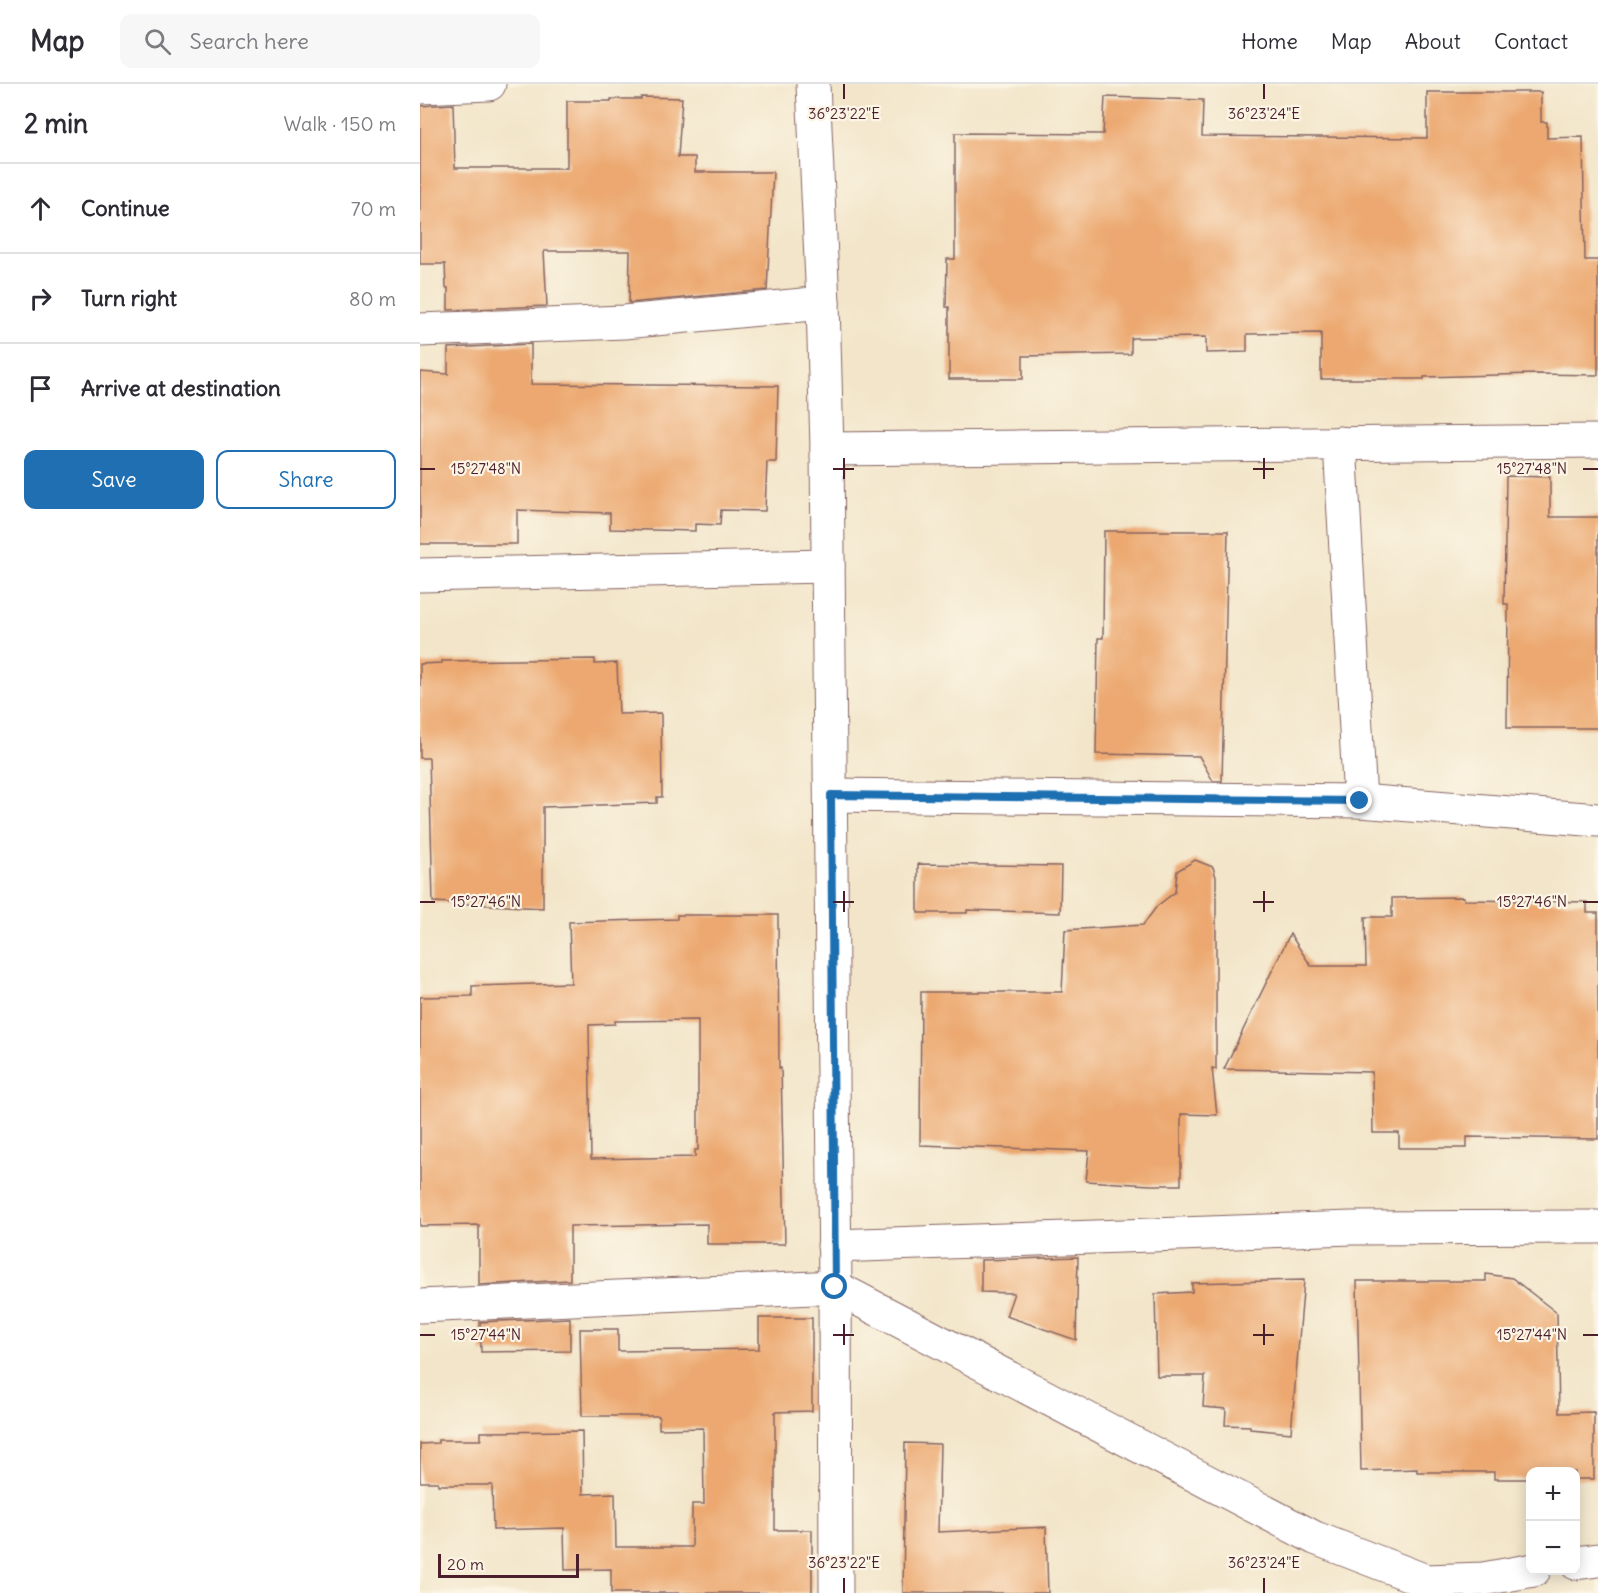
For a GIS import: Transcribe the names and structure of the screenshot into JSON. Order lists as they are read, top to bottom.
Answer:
{
  "scale_bar": "20 m",
  "page": {
    "header": "Map",
    "search": "Search here",
    "nav": [
      "Home",
      "Map",
      "About",
      "Contact"
    ],
    "heading": ["2 min", "Walk · 150 m"],
    "list": [
      ["Continue", "70 m"],
      ["Turn right", "80 m"],
      "Arrive at destination"
    ],
    "buttons": ["Save", "Share"],
    "map_buttons": ["+", "−"],
    "scale": "20 m"
  },
  "coordinates": [
    "36°23'22\"E",
    "36°23'24\"E",
    "15°27'48\"N",
    "15°27'46\"N",
    "15°27'44\"N"
  ]
}
